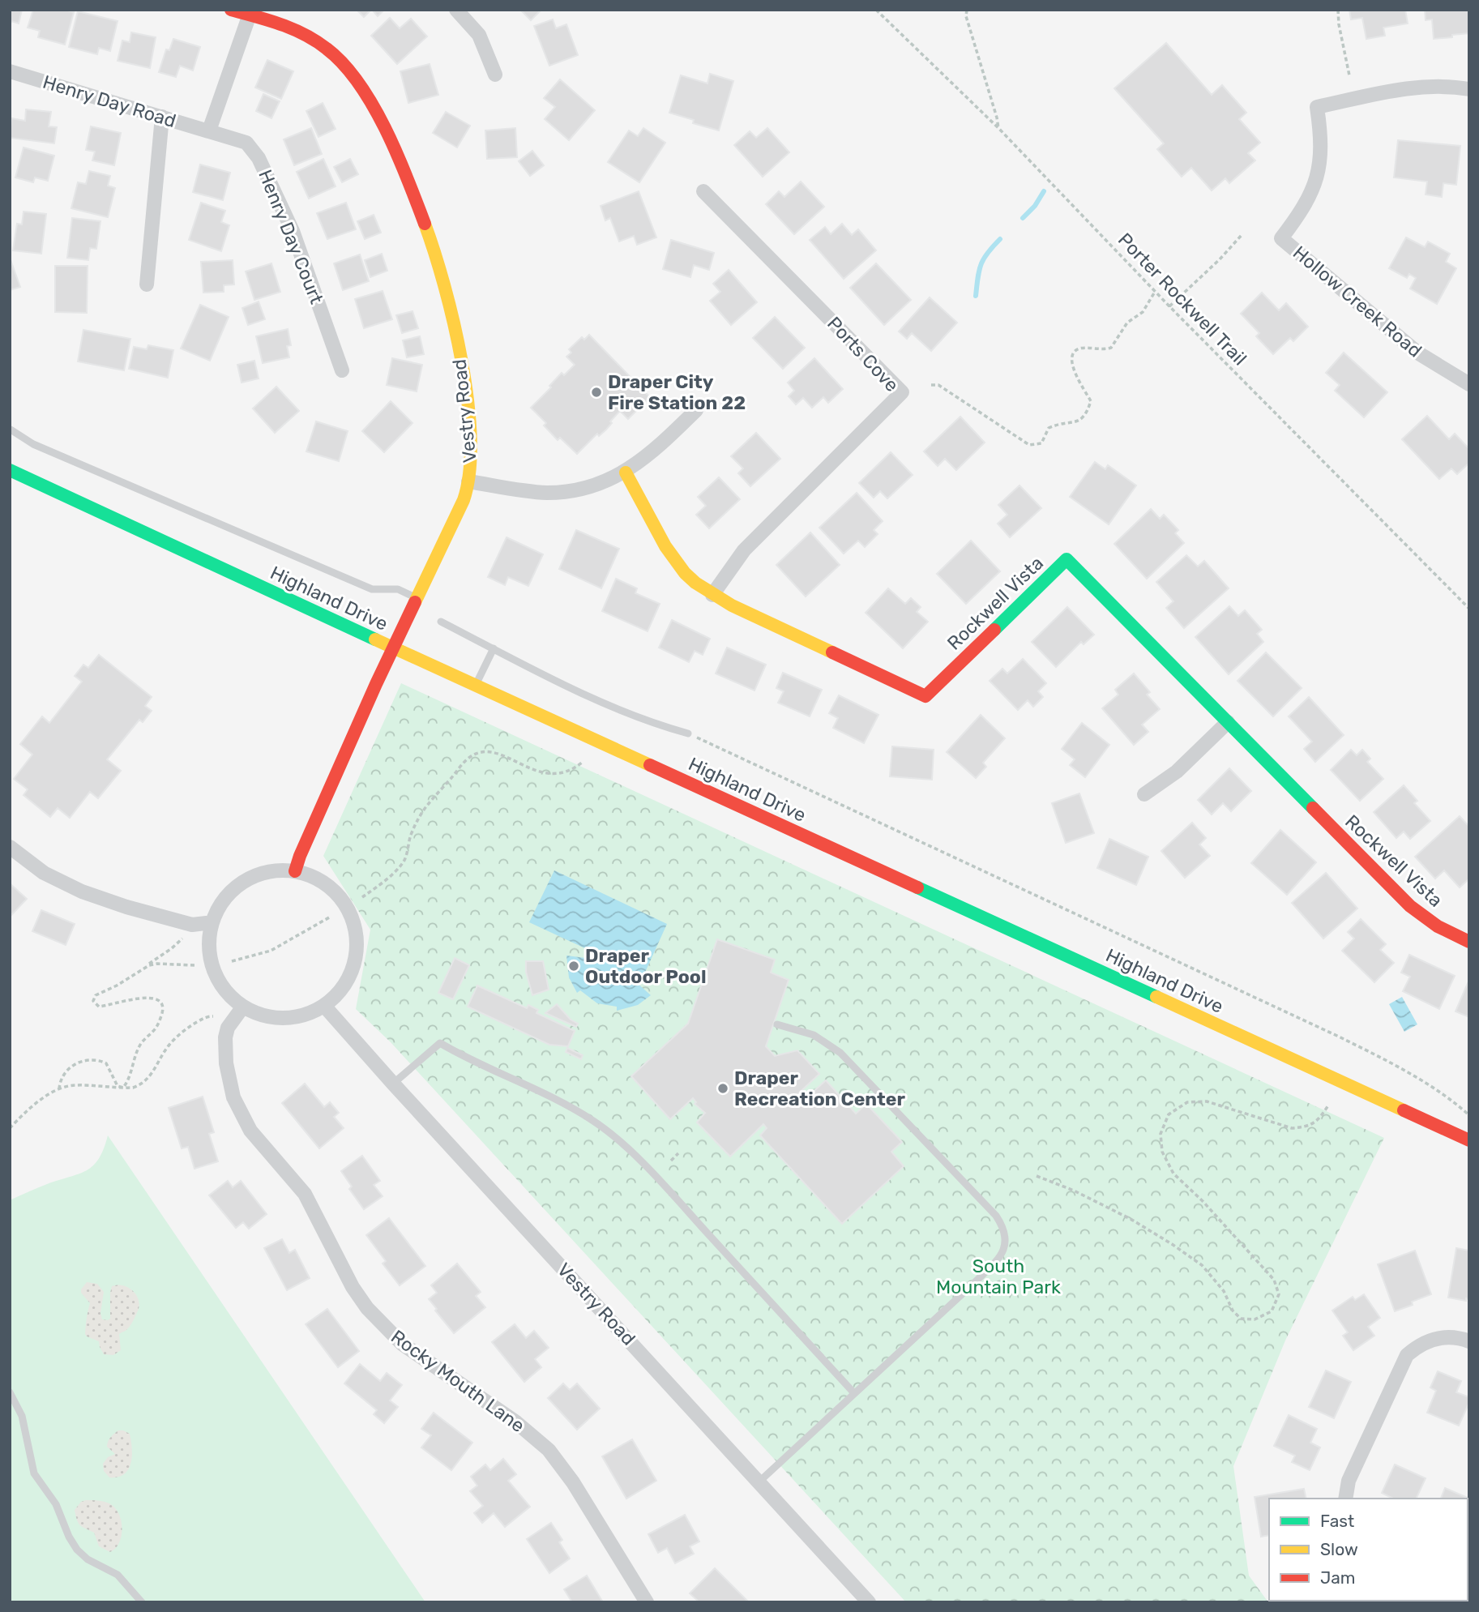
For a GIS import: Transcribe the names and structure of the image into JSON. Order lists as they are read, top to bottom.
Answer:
{
  "streets": {
    "street": [
      "Henry Day Road",
      "Henry Day Court",
      "Hollow Creek Road",
      "Ports Cove",
      "Vestry Road",
      "Highland Drive",
      "Rockwell Vista",
      "Rocky Mouth Lane"
    ],
    "path": ["Porter Rockwell Trail"]
  },
  "crossings": [
    ["Henry Day Road", "Henry Day Court"],
    ["Ports Cove", "Rockwell Vista"],
    ["Vestry Road", "Highland Drive"],
    ["Vestry Road", "Rocky Mouth Lane"]
  ],
  "parks": ["South Mountain Park"],
  "places": ["Draper City Fire Station 22", "Draper Outdoor Pool", "Draper Recreation Center"],
  "legend": ["Fast", "Slow", "Jam"]
}
